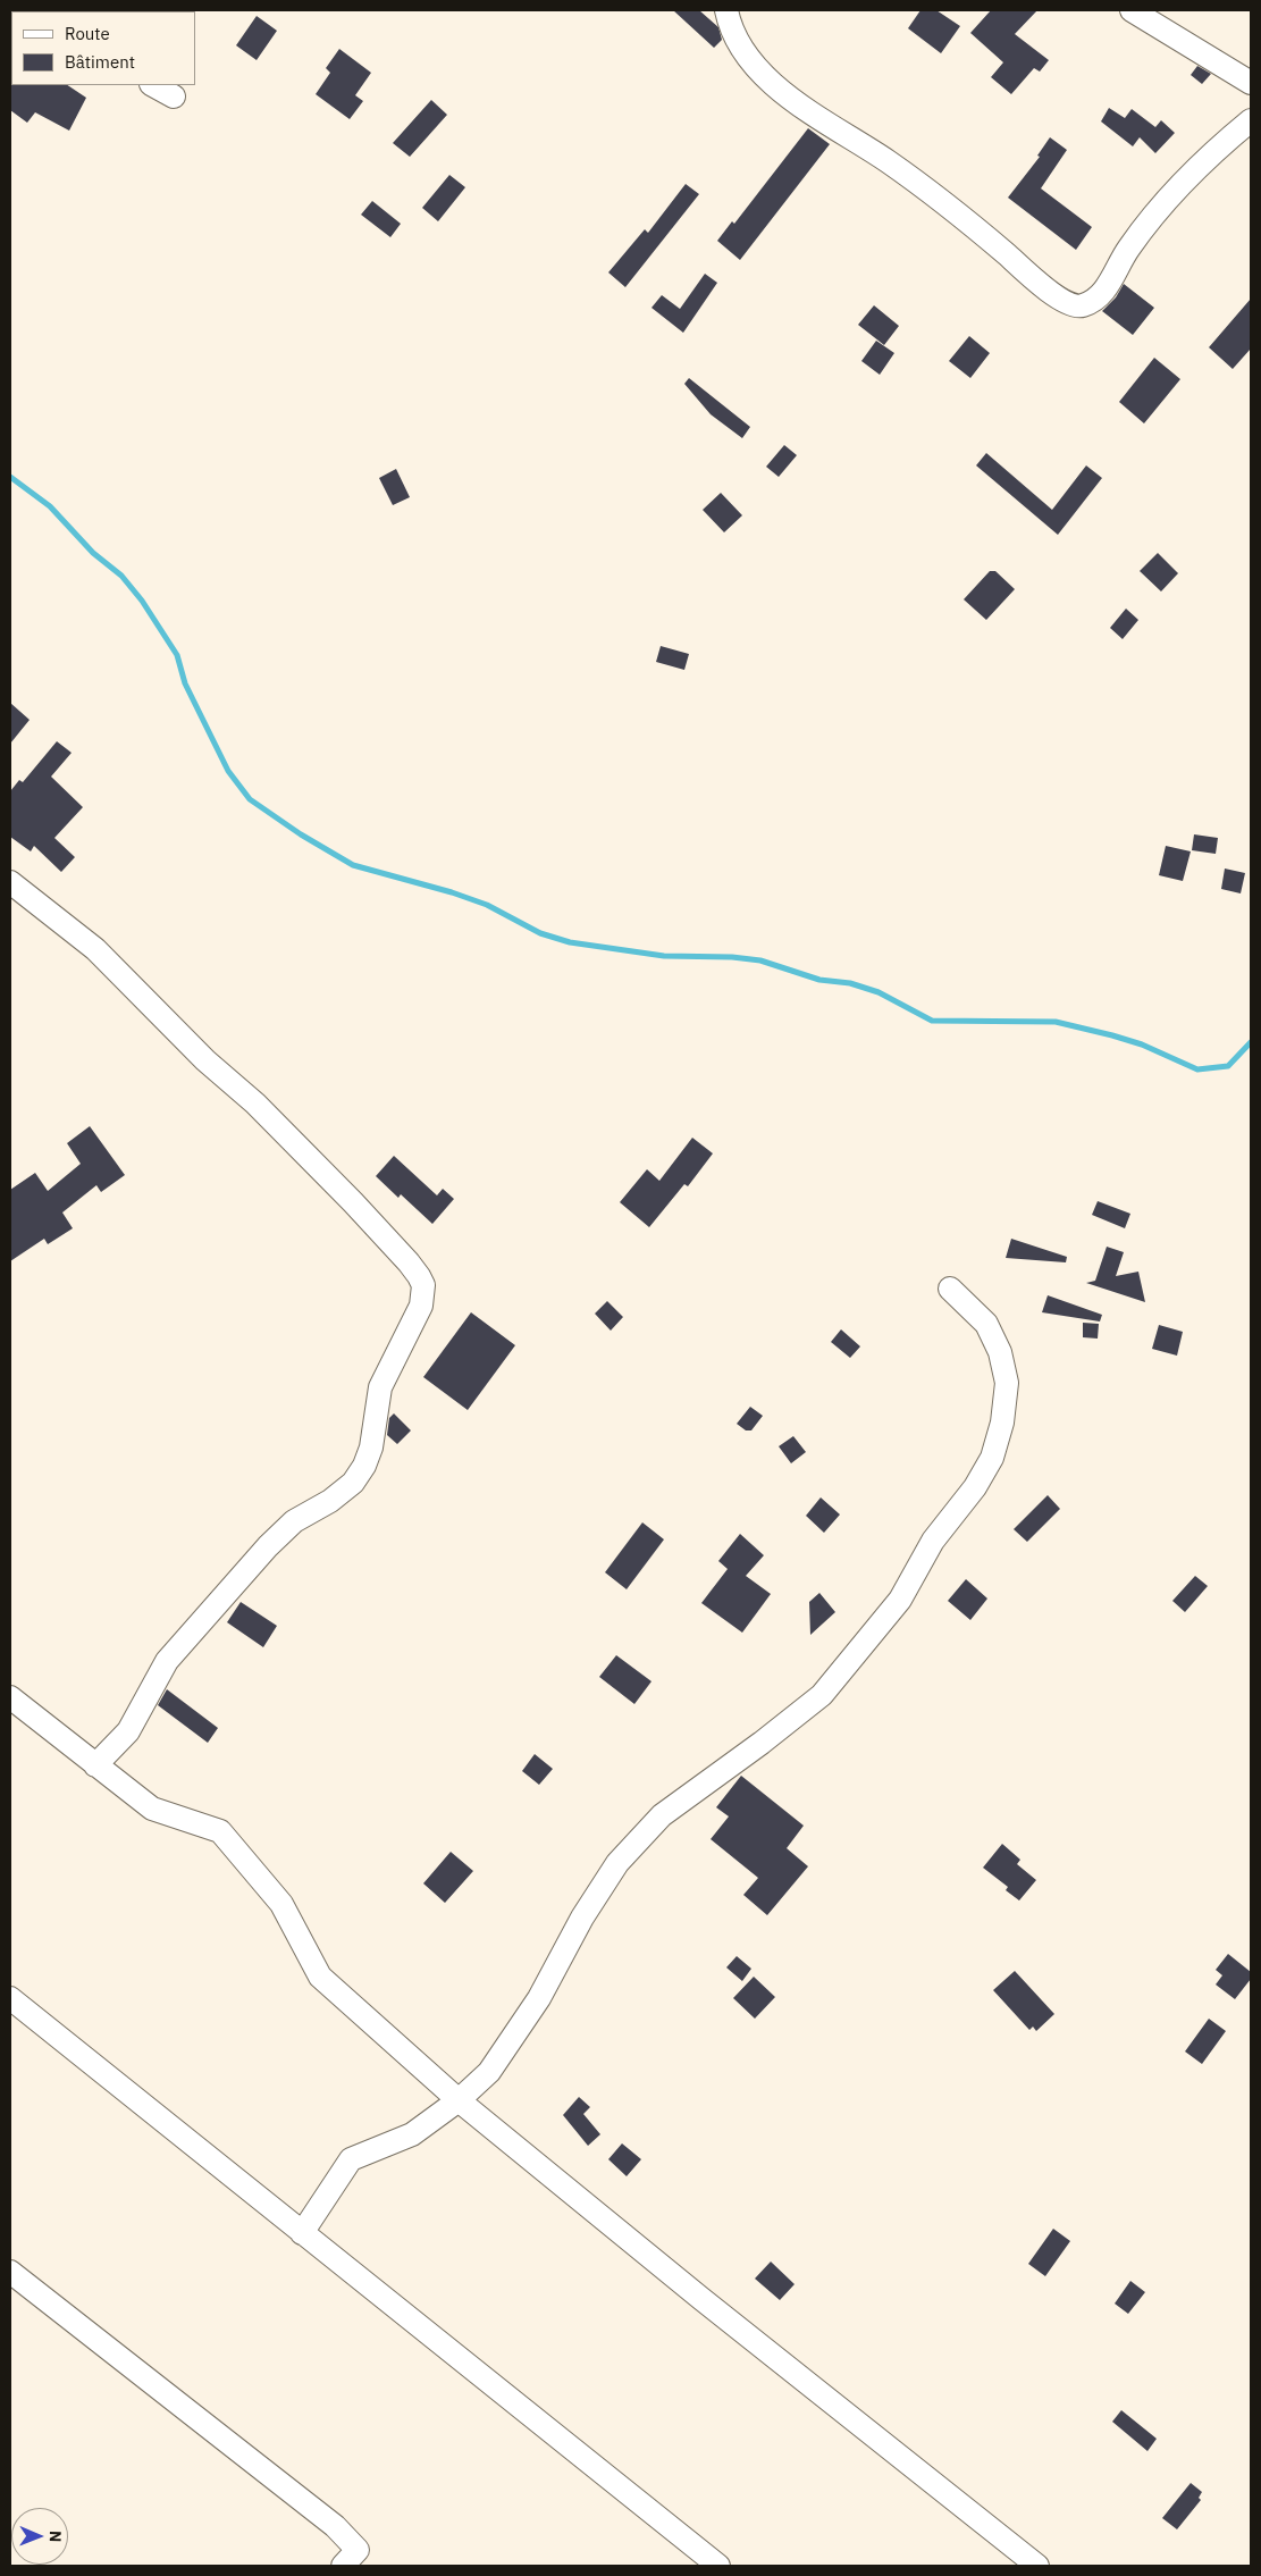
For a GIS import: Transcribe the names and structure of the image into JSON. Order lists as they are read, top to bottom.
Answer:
{
  "legend": ["Route", "Bâtiment"],
  "north": "right"
}
